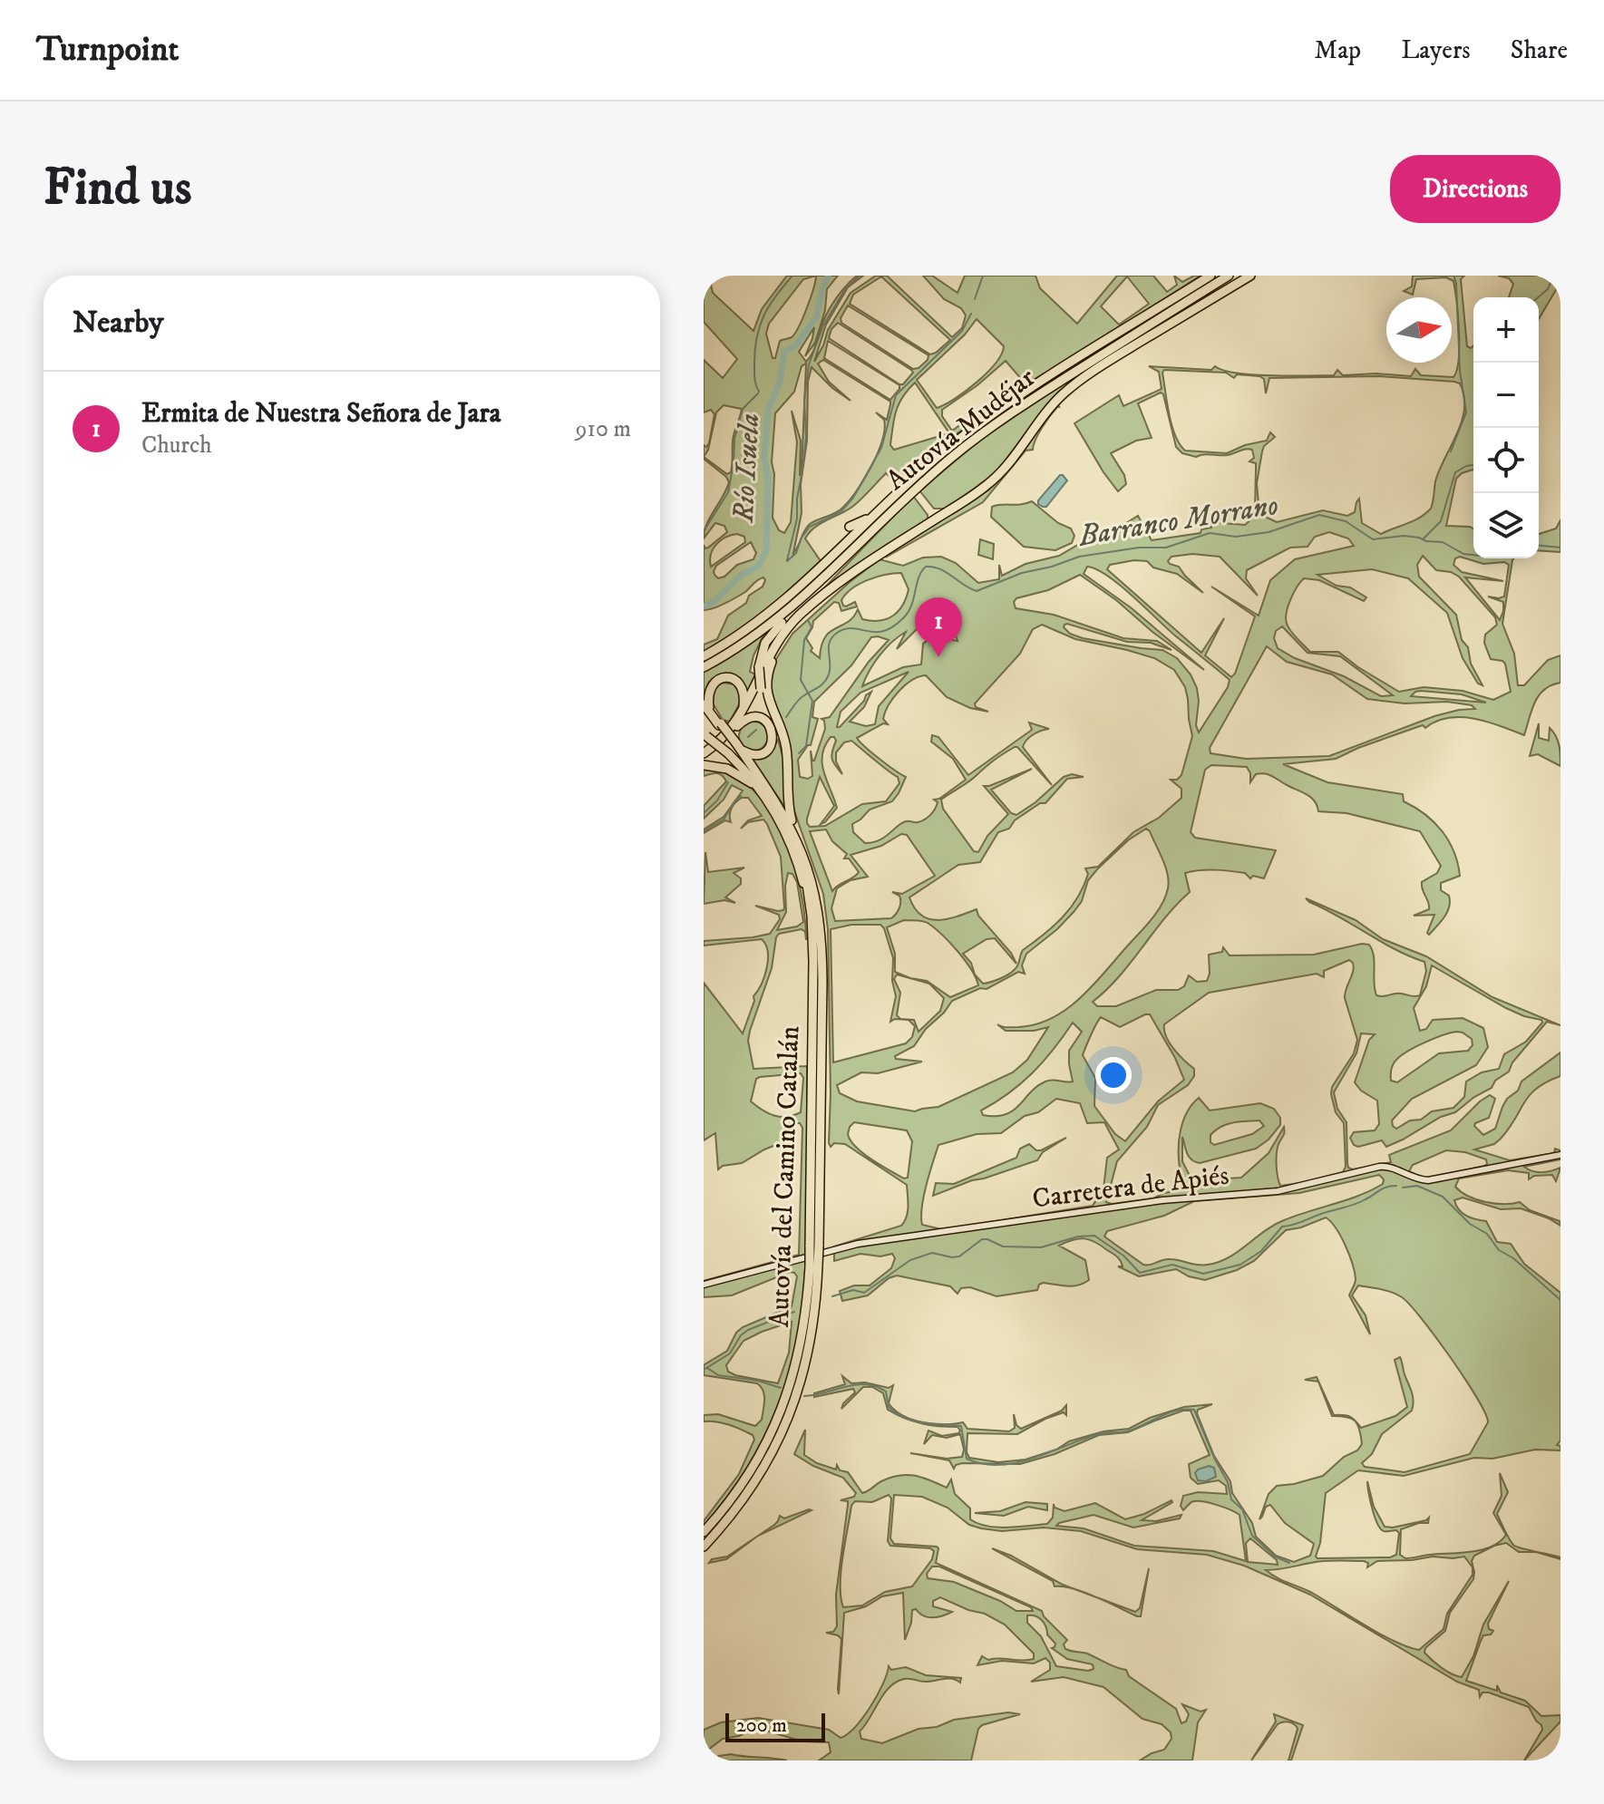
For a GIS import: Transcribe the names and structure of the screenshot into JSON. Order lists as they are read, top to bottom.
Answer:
{
  "streets": {
    "highway": ["Autovía Mudéjar", "Autovía del Camino Catalán"],
    "street": ["Carretera de Apiés"]
  },
  "water": ["Río Isuela", "Barranco Morrano"],
  "scale_bar": "200 m",
  "north": "right",
  "page": {
    "header": "Turnpoint",
    "nav": ["Map", "Layers", "Share"],
    "buttons": "Directions",
    "title": "Find us",
    "heading": "Nearby",
    "map_buttons": ["+", "−"],
    "list": [
      {
        "mark": "1",
        "name": "Ermita de Nuestra Señora de Jara",
        "note": "Church",
        "value": "910 m"
      }
    ],
    "pins": "1",
    "scale": "200 m"
  }
}
